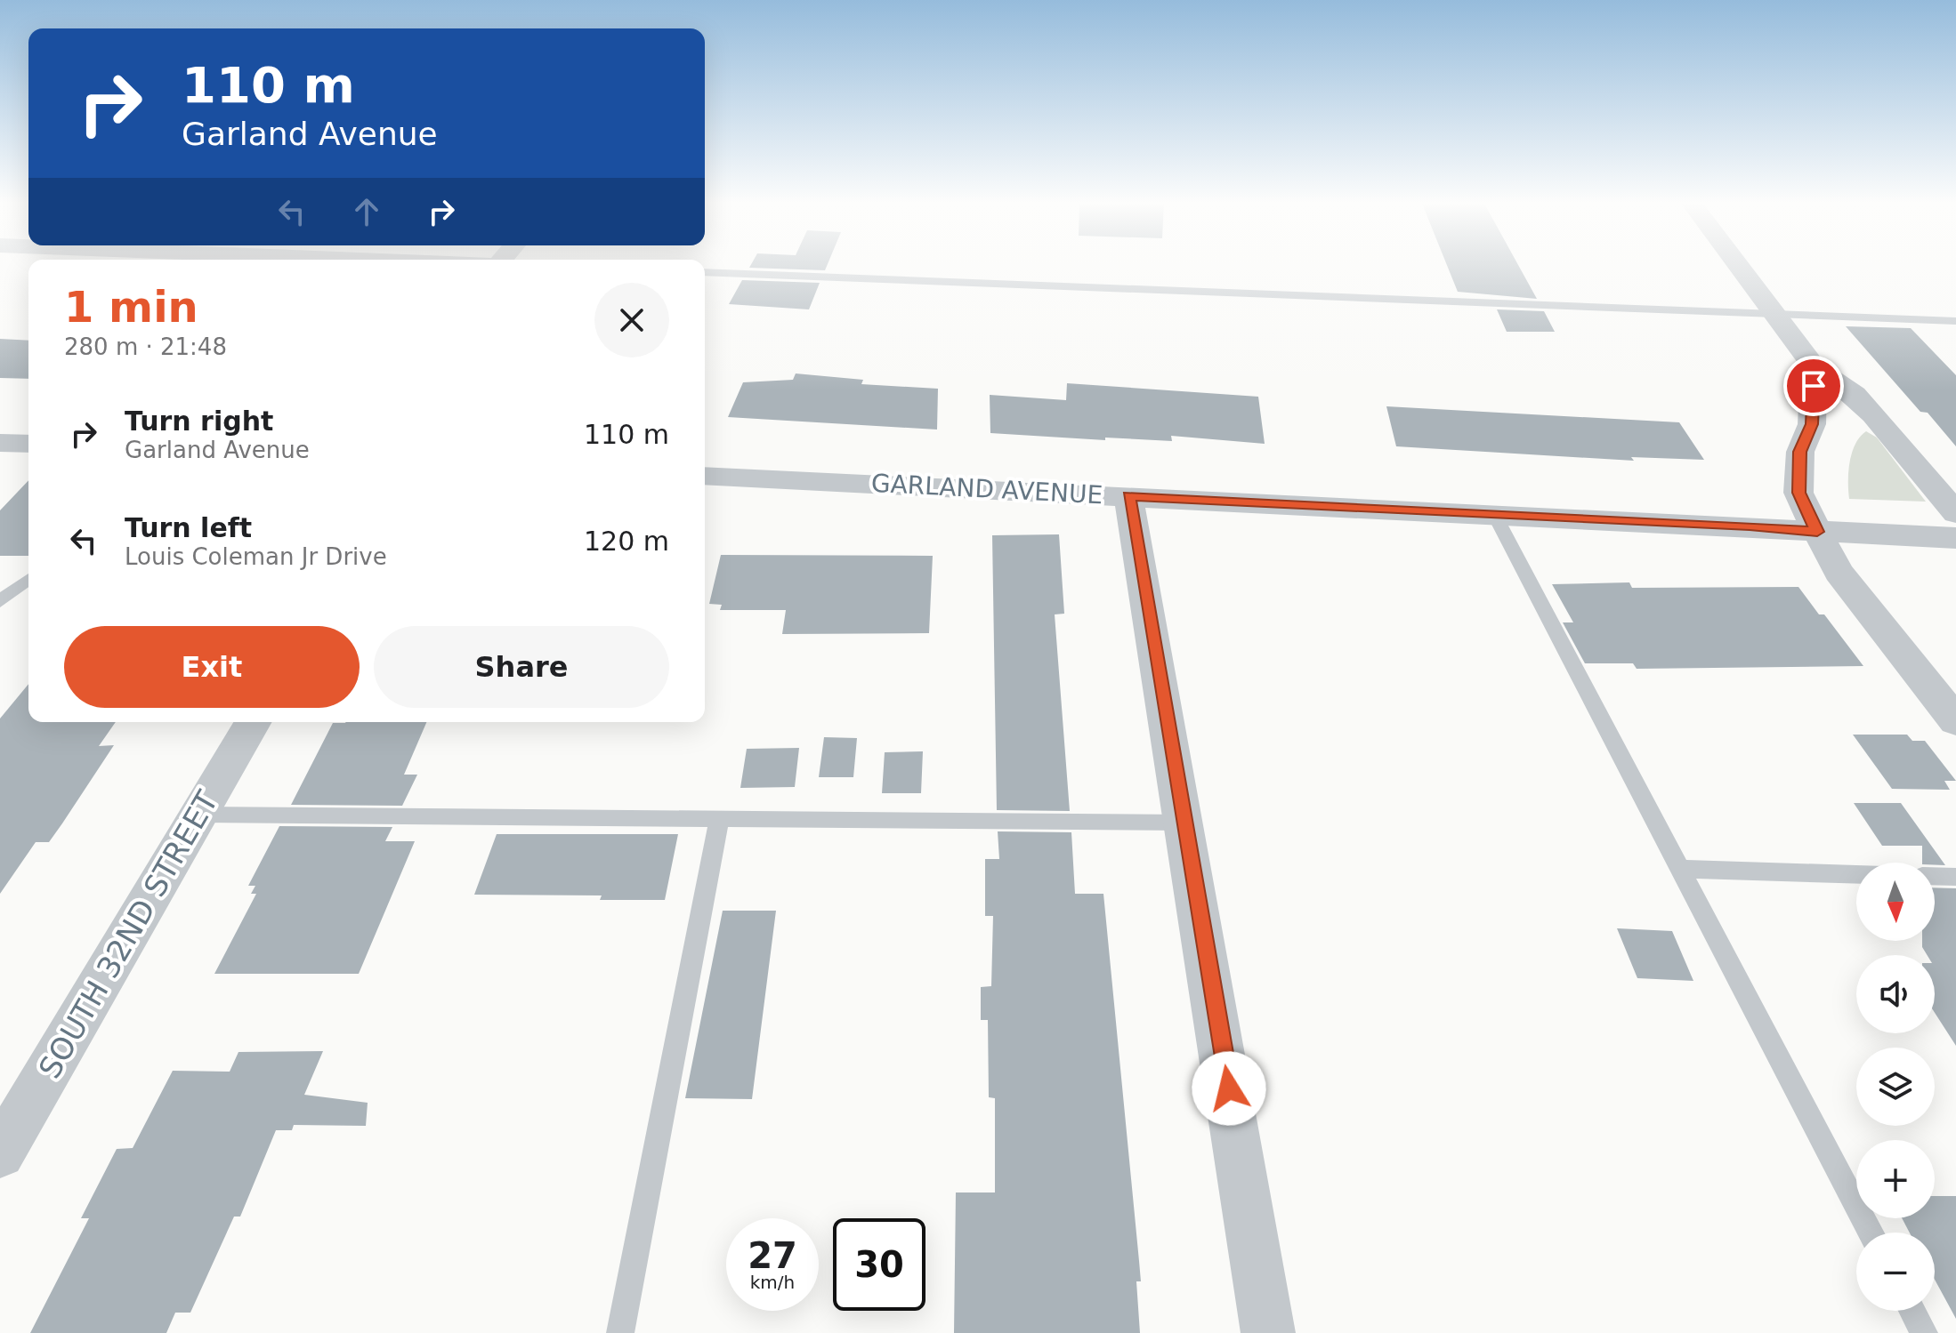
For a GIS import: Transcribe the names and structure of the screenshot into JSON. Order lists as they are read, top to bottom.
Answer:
{
  "streets": {
    "street": ["GARLAND AVENUE", "SOUTH 32ND STREET"]
  },
  "north": "bottom",
  "page": {
    "turn": ["110 m", "Garland Avenue"],
    "heading": ["1 min", "280 m · 21:48"],
    "list": [
      {
        "name": "Turn right",
        "note": "Garland Avenue",
        "value": "110 m"
      },
      {
        "name": "Turn left",
        "note": "Louis Coleman Jr Drive",
        "value": "120 m"
      }
    ],
    "buttons": ["Exit", "Share"],
    "map_buttons": ["+", "−"],
    "speed": "27 km/h",
    "limit": "30"
  }
}
